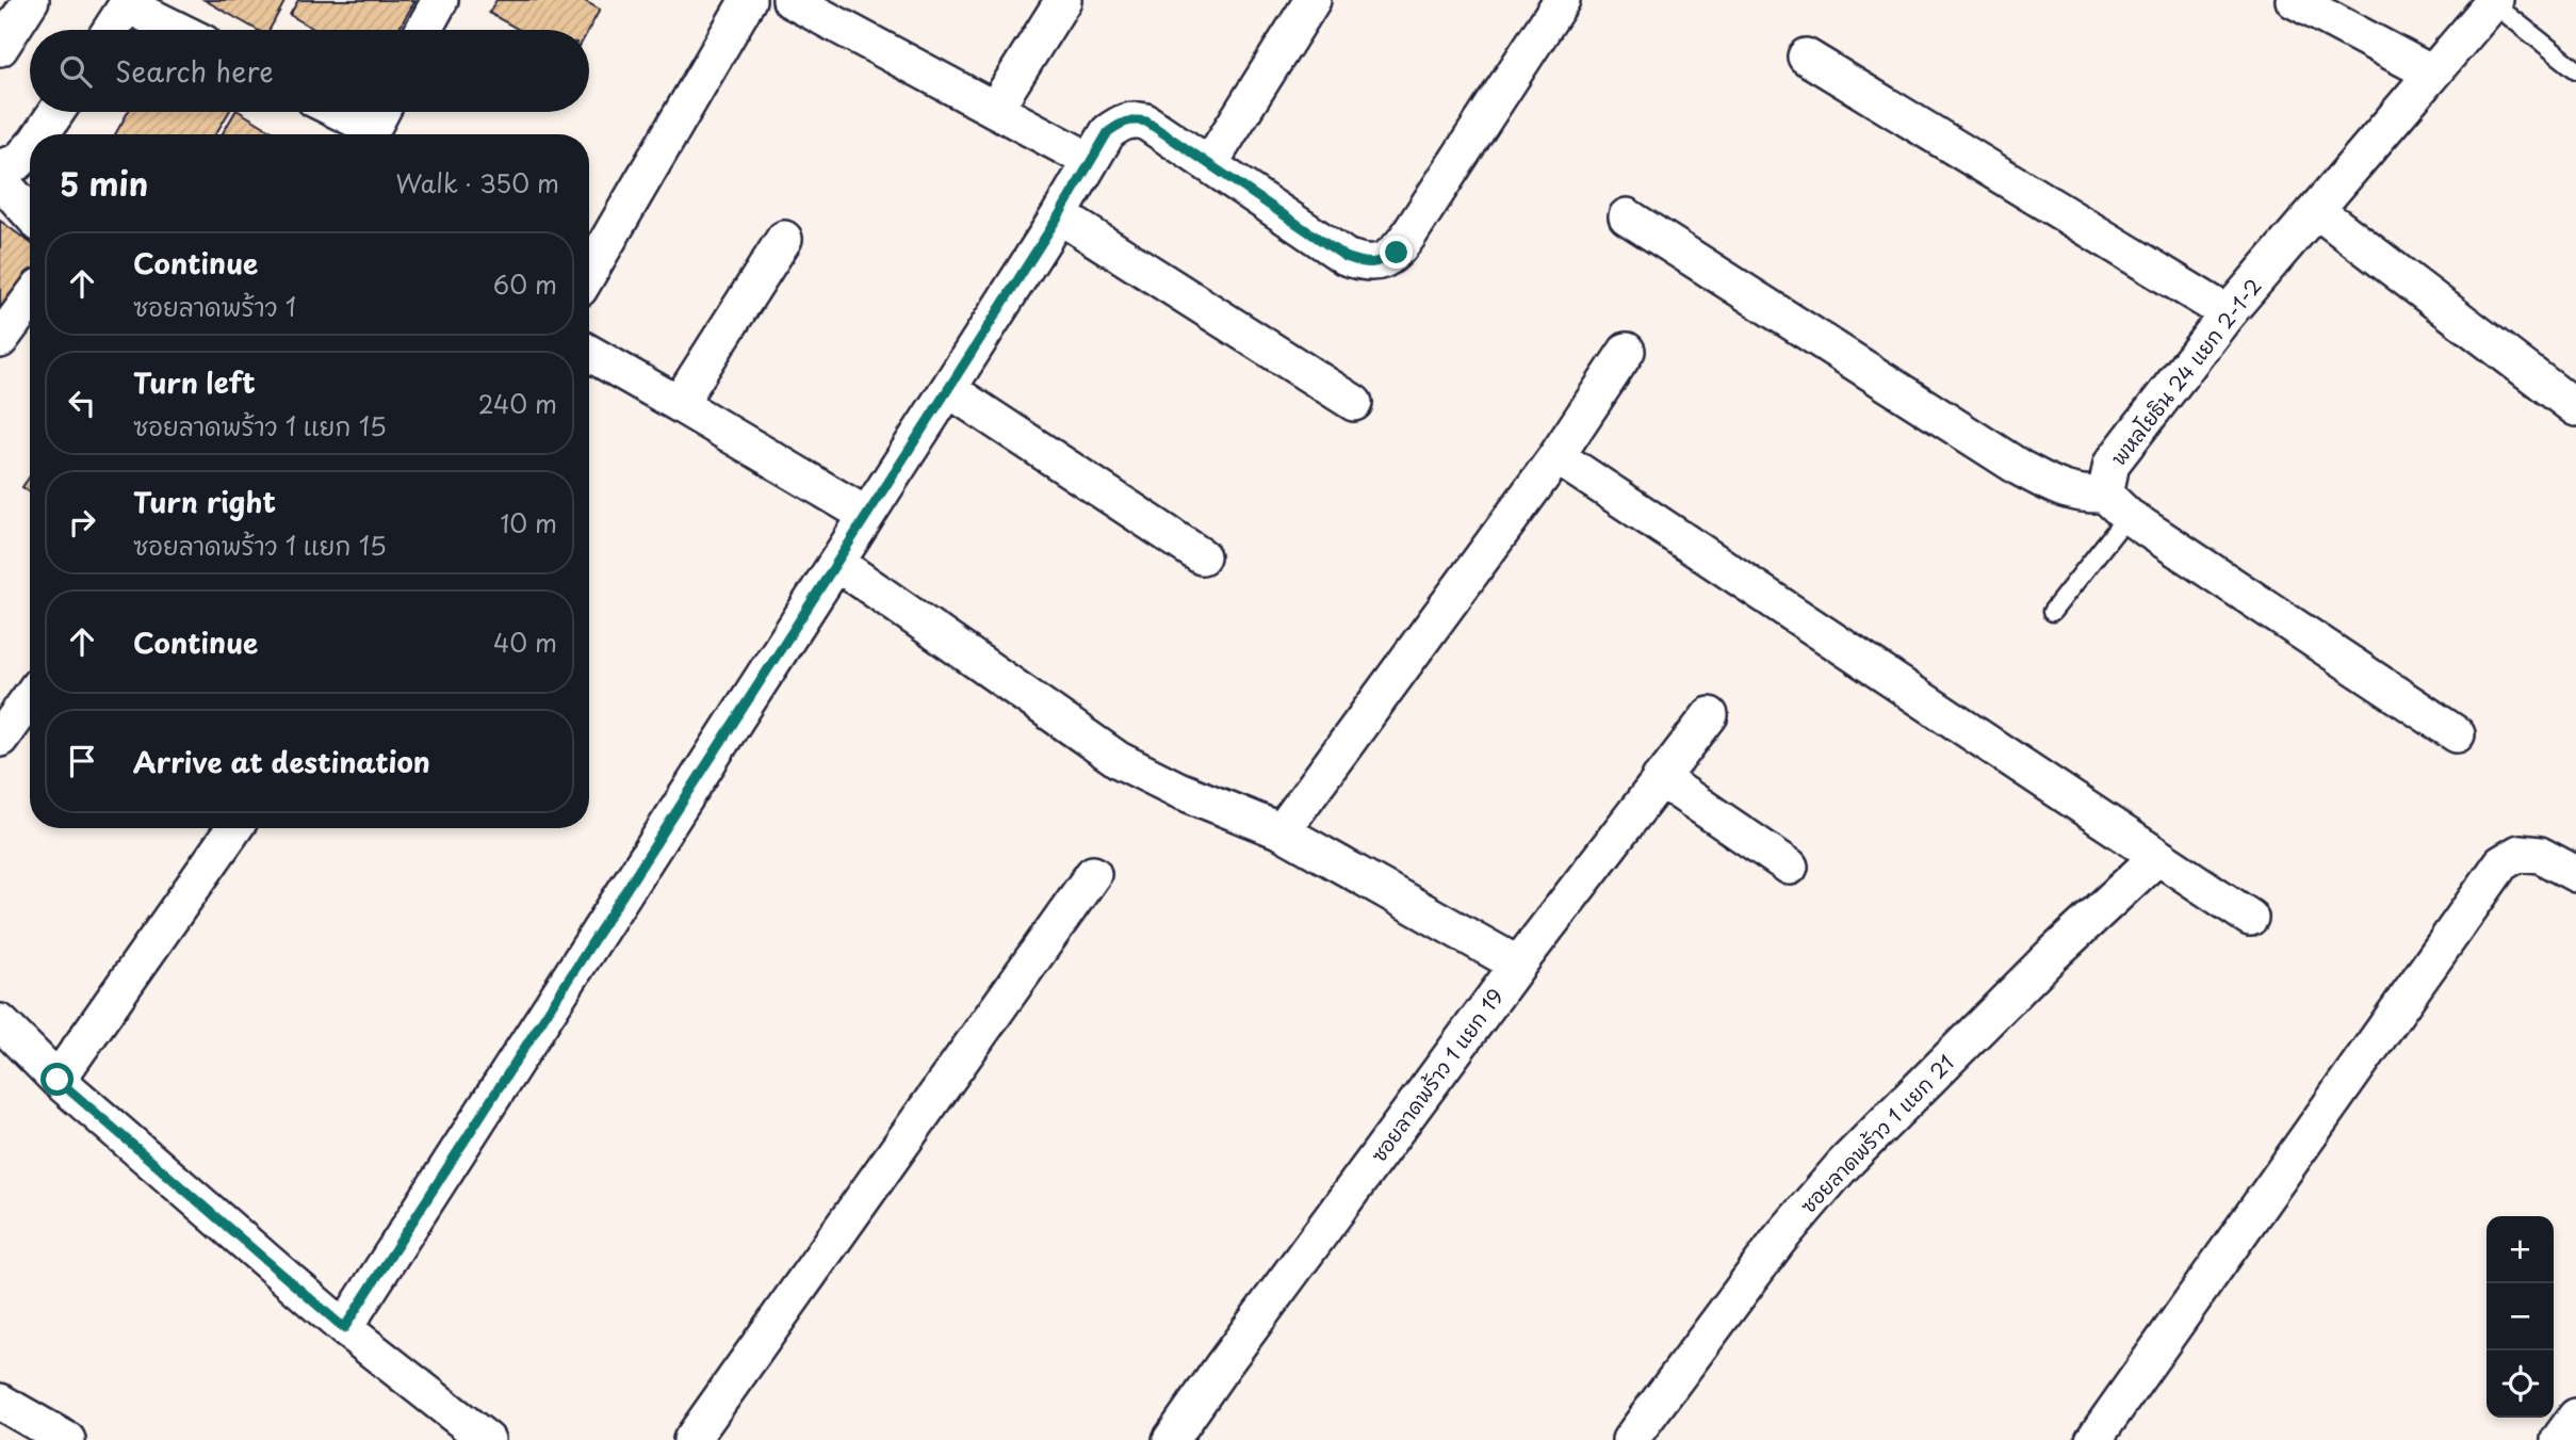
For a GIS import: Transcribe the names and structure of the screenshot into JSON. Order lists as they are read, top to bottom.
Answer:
{
  "streets": {
    "street": ["พหลโยธิน 24 แยก 2-1-2", "ซอยลาดพร้าว 1 แยก 19", "ซอยลาดพร้าว 1 แยก 21"]
  },
  "page": {
    "search": "Search here",
    "heading": ["5 min", "Walk · 350 m"],
    "list": [
      ["Continue", "ซอยลาดพร้าว 1", "60 m"],
      ["Turn left", "ซอยลาดพร้าว 1 แยก 15", "240 m"],
      ["Turn right", "ซอยลาดพร้าว 1 แยก 15", "10 m"],
      ["Continue", "40 m"],
      "Arrive at destination"
    ],
    "map_buttons": ["+", "−"]
  }
}
